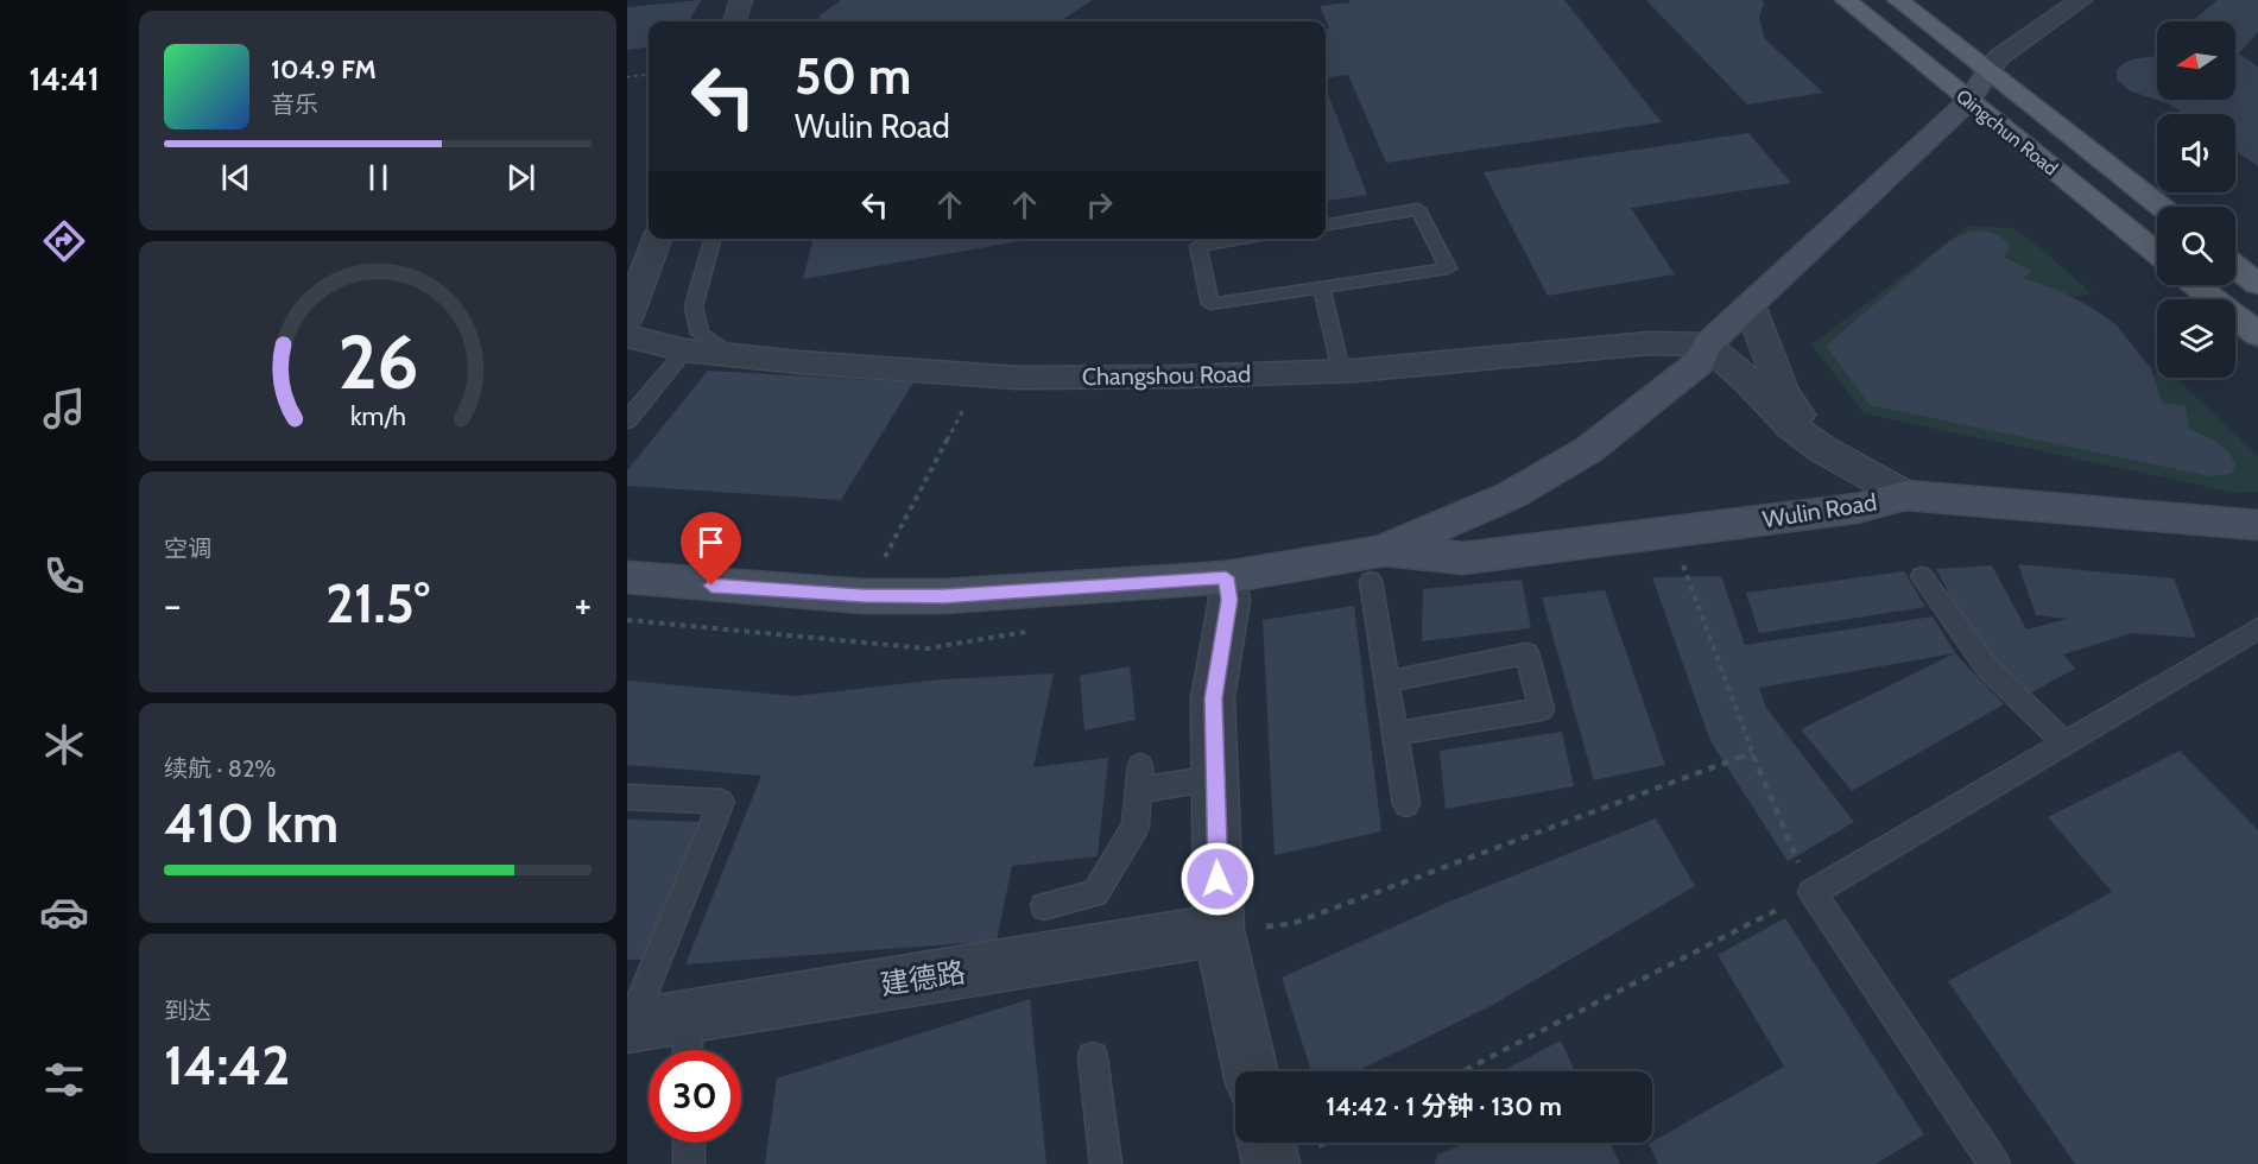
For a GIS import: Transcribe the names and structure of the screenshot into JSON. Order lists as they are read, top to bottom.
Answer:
{
  "streets": {
    "main road": ["Qingchun Road"],
    "street": ["Changshou Road", "Wulin Road", "建德路"]
  },
  "crossings": [
    ["Qingchun Road", "Wulin Road"],
    ["Changshou Road", "Wulin Road"]
  ],
  "north": "left",
  "page": {
    "tabs": "14:41",
    "turn": ["50 m", "Wulin Road"],
    "song": ["104.9 FM", "音乐"],
    "tile": [
      "空调",
      ["续航 · 82%", "410 km"],
      ["到达", "14:42"]
    ],
    "heat": ["−", "21.5°", "+"],
    "limit": "30",
    "trip": "14:42 · 1 分钟 · 130 m",
    "gauge": ["26", "km/h"]
  }
}
